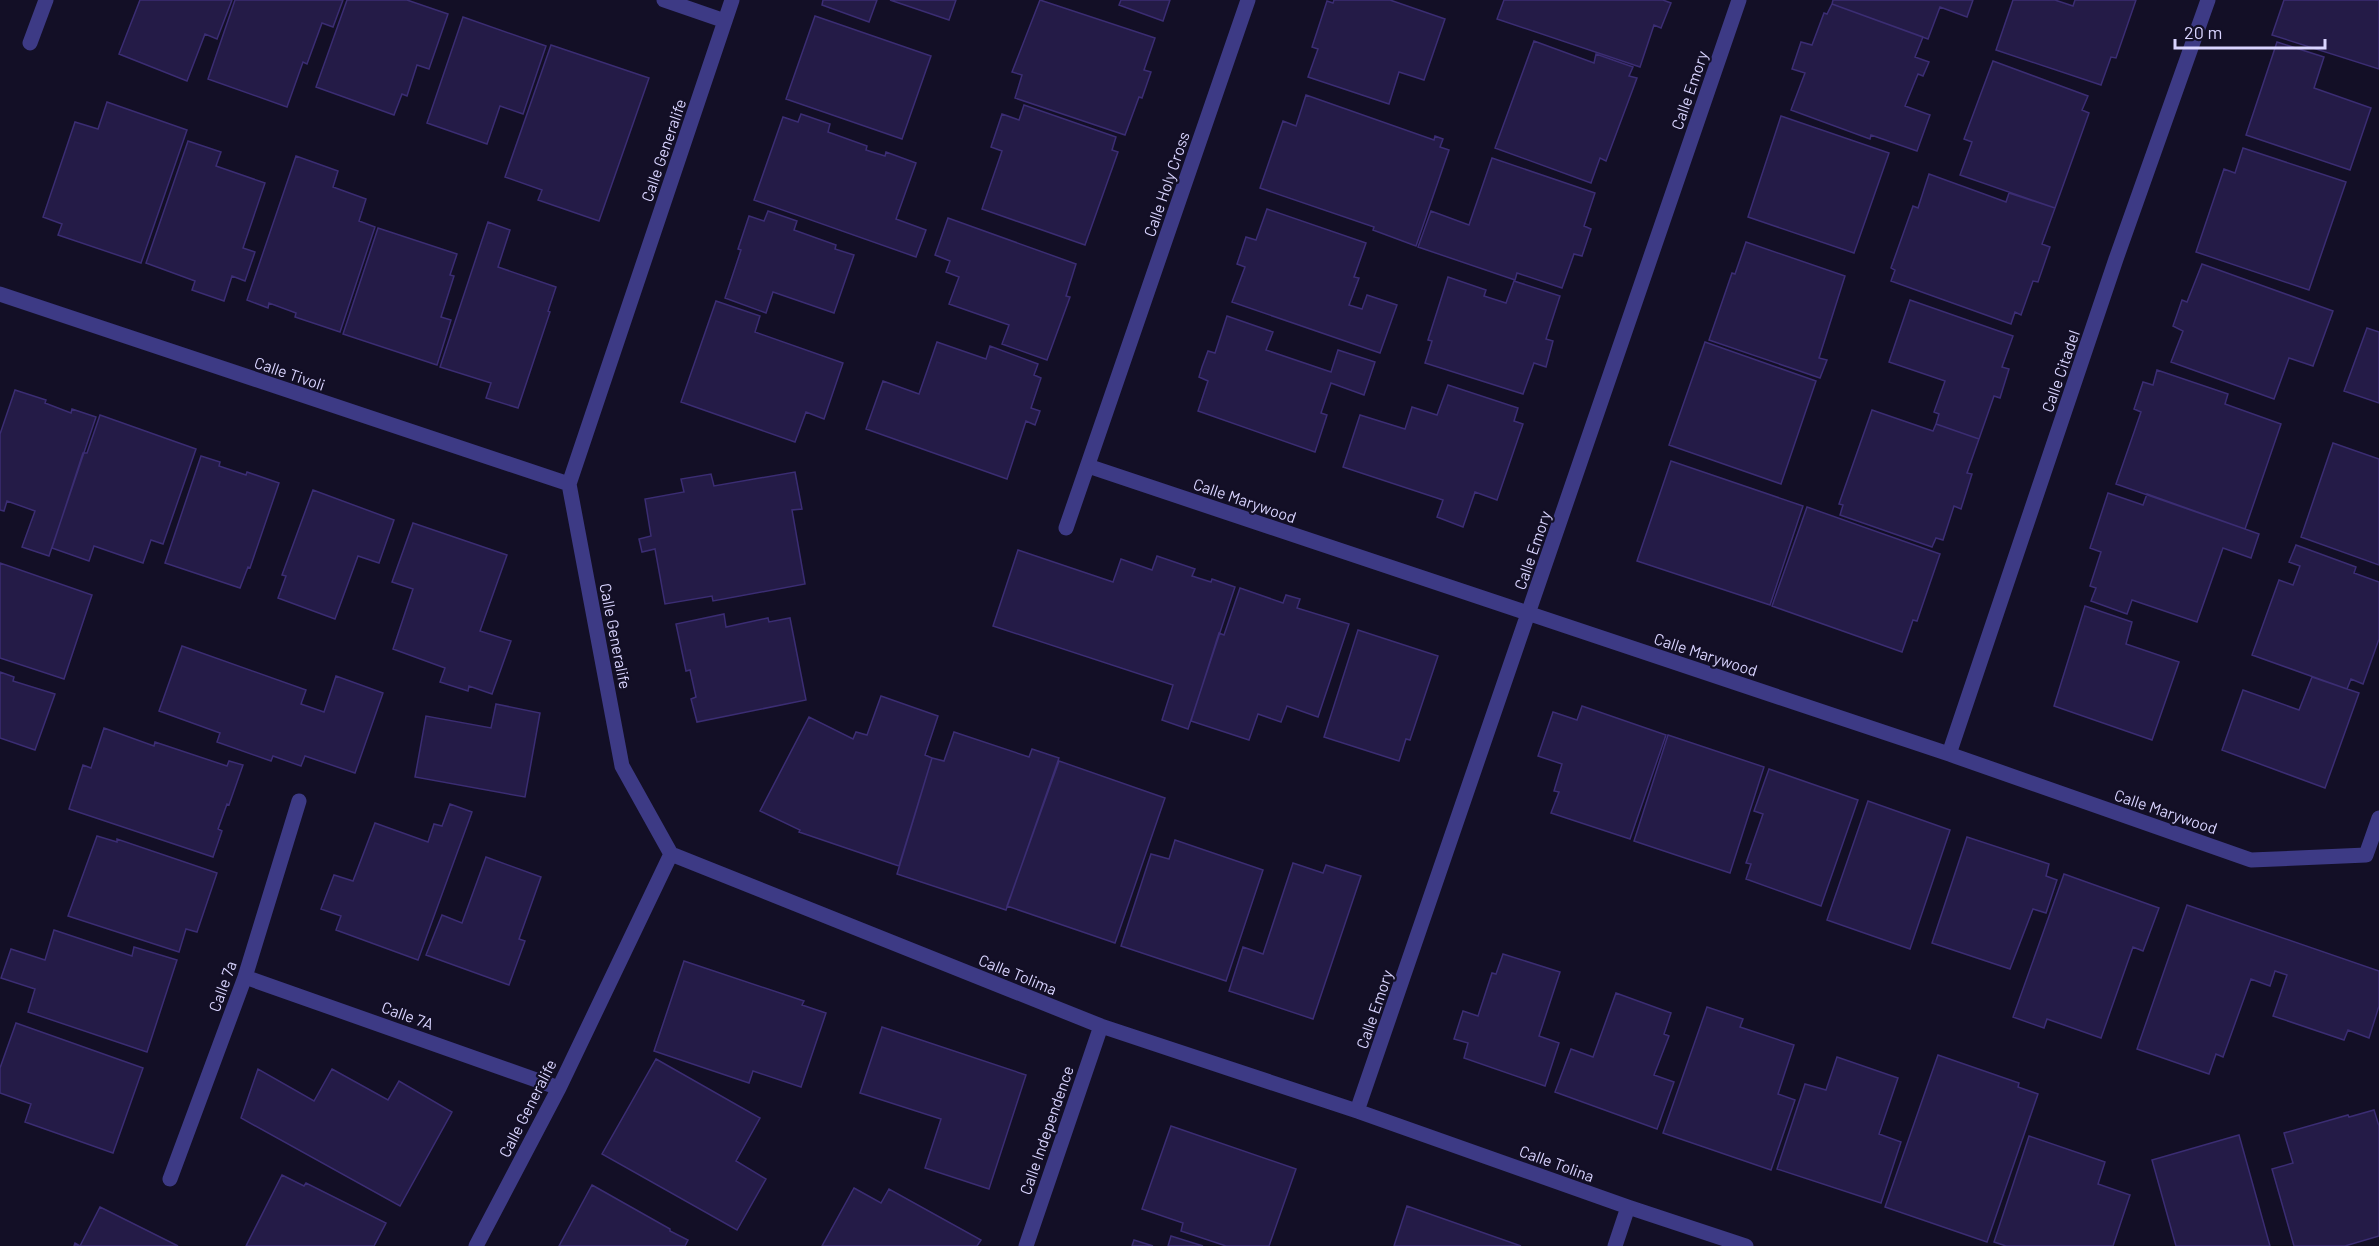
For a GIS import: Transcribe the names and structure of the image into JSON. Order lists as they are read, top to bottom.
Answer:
{
  "streets": {
    "street": [
      "Calle Emory",
      "Calle Generalife",
      "Calle Holy Cross",
      "Calle Citadel",
      "Calle Tivoli",
      "Calle Marywood",
      "Calle Tolima",
      "Calle 7a",
      "Calle 7A",
      "Calle Independence",
      "Calle Tolina"
    ]
  },
  "crossings": [
    ["Calle Emory", "Calle Marywood"],
    ["Calle Emory", "Calle Tolima"],
    ["Calle Emory", "Calle Tolina"],
    ["Calle Generalife", "Calle Tivoli"],
    ["Calle Generalife", "Calle Tolima"],
    ["Calle Generalife", "Calle 7A"],
    ["Calle Holy Cross", "Calle Marywood"],
    ["Calle Citadel", "Calle Marywood"],
    ["Calle Tolima", "Calle Independence"],
    ["Calle Tolima", "Calle Tolina"],
    ["Calle 7a", "Calle 7A"]
  ],
  "scale_bar": "20 m"
}
